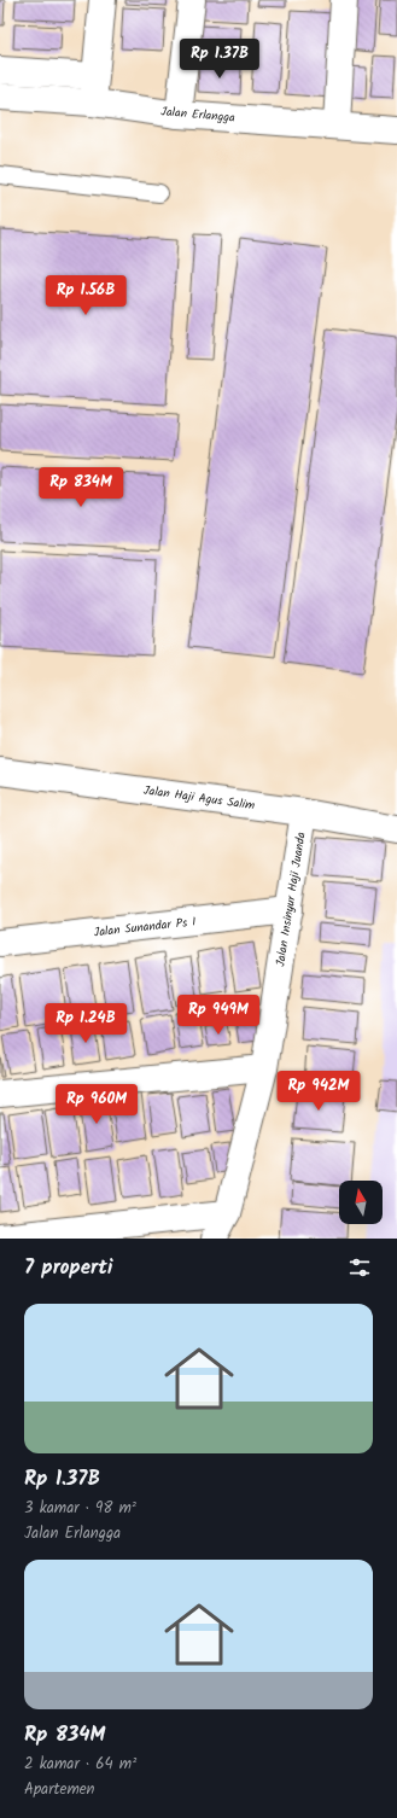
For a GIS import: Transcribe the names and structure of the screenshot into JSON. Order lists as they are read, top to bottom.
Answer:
{
  "streets": {
    "street": [
      "Jalan Erlangga",
      "Jalan Haji Agus Salim",
      "Jalan Insinyur Haji Juanda",
      "Jalan Sunandar Ps I"
    ]
  },
  "crossings": [
    ["Jalan Haji Agus Salim", "Jalan Insinyur Haji Juanda"],
    ["Jalan Insinyur Haji Juanda", "Jalan Sunandar Ps I"]
  ],
  "north": "top",
  "page": {
    "price": [
      "Rp 1.37B",
      "Rp 1.56B",
      "Rp 834M",
      "Rp 949M",
      "Rp 1.24B",
      "Rp 942M",
      "Rp 960M"
    ],
    "heading": "7 properti",
    "list": [
      {
        "name": "Rp 1.37B",
        "note": "3 kamar · 98 m² · Jalan Erlangga"
      },
      {
        "name": "Rp 834M",
        "note": "2 kamar · 64 m² · Apartemen"
      }
    ]
  }
}
